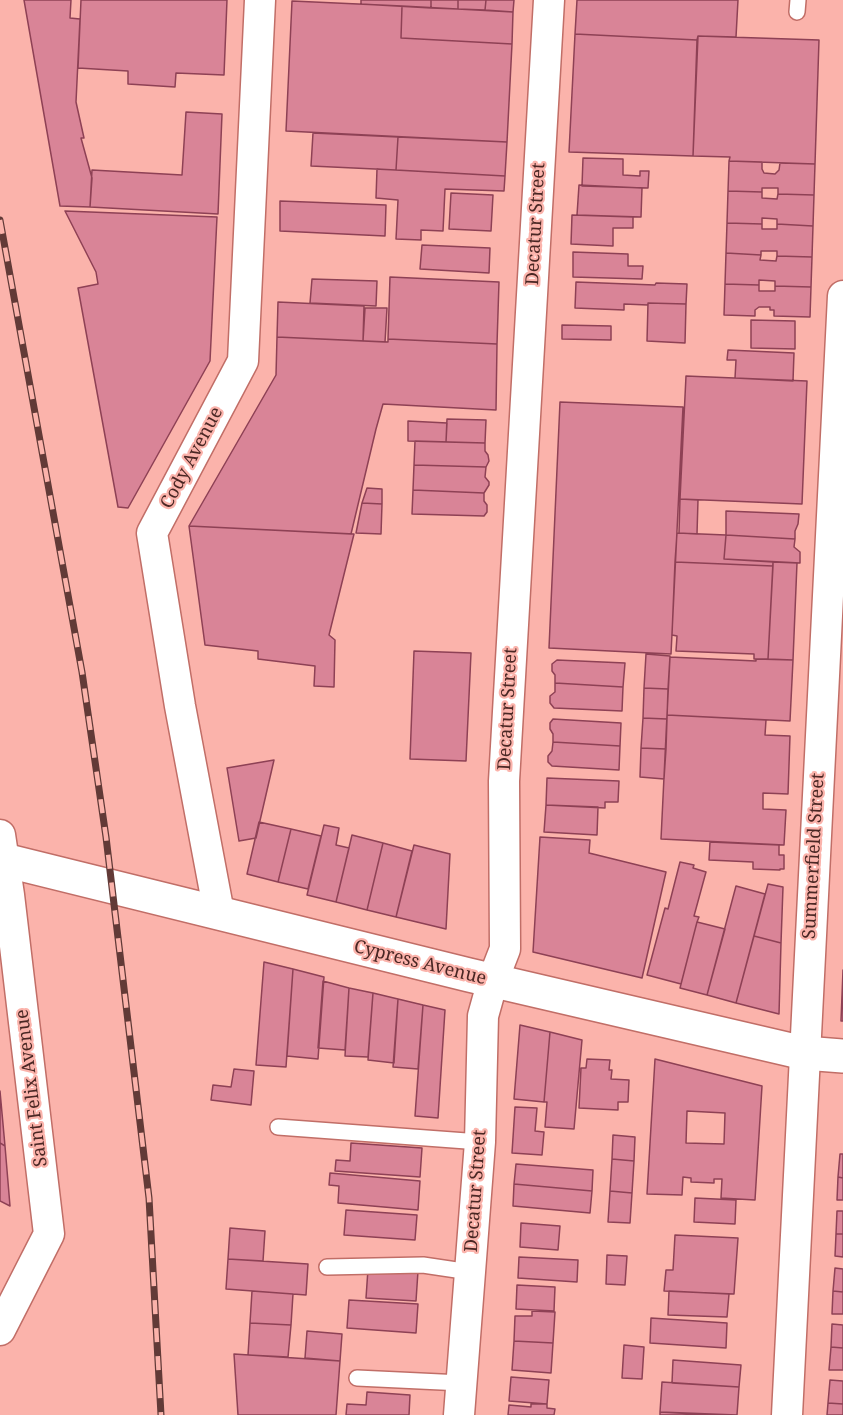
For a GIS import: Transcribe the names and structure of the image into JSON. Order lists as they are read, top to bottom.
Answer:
{
  "streets": {
    "main road": ["Cypress Avenue"],
    "street": [
      "Decatur Street",
      "Cody Avenue",
      "Summerfield Street",
      "Saint Felix Avenue"
    ]
  },
  "crossings": [
    ["Decatur Street", "Cypress Avenue"],
    ["Cody Avenue", "Cypress Avenue"],
    ["Summerfield Street", "Cypress Avenue"],
    ["Cypress Avenue", "Saint Felix Avenue"]
  ]
}
